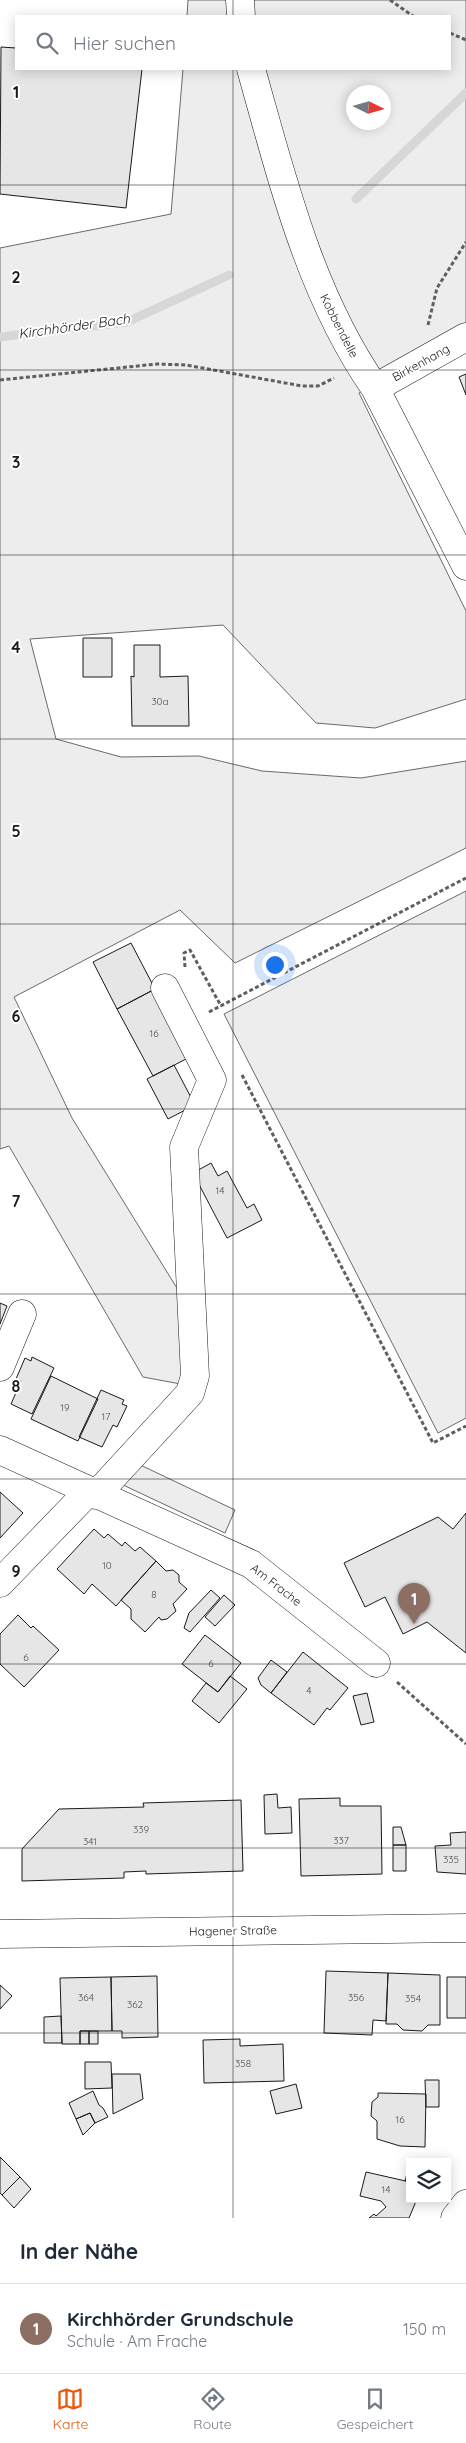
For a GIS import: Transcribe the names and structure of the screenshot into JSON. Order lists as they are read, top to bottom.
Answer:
{
  "streets": {
    "street": [
      "Kobbendelle",
      "Birkenhang",
      "Am Frache",
      "Hagener Straße"
    ]
  },
  "crossings": [
    ["Kobbendelle", "Birkenhang"]
  ],
  "water": ["Kirchhörder Bach"],
  "house_numbers": [
    "30a",
    "16",
    "14",
    "19",
    "17",
    "10",
    "8",
    "6",
    "6",
    "4",
    "339",
    "337",
    "341",
    "335",
    "364",
    "356",
    "354",
    "362",
    "358",
    "16",
    "14"
  ],
  "north": "right",
  "page": {
    "search": "Hier suchen",
    "pins": "1",
    "heading": "In der Nähe",
    "list": [
      {
        "mark": "1",
        "name": "Kirchhörder Grundschule",
        "note": "Schule · Am Frache",
        "value": "150 m"
      }
    ],
    "nav": ["Karte", "Route", "Gespeichert"]
  },
  "grid": {
    "rows": [
      "1",
      "2",
      "3",
      "4",
      "5",
      "6",
      "7",
      "8",
      "9"
    ]
  }
}
